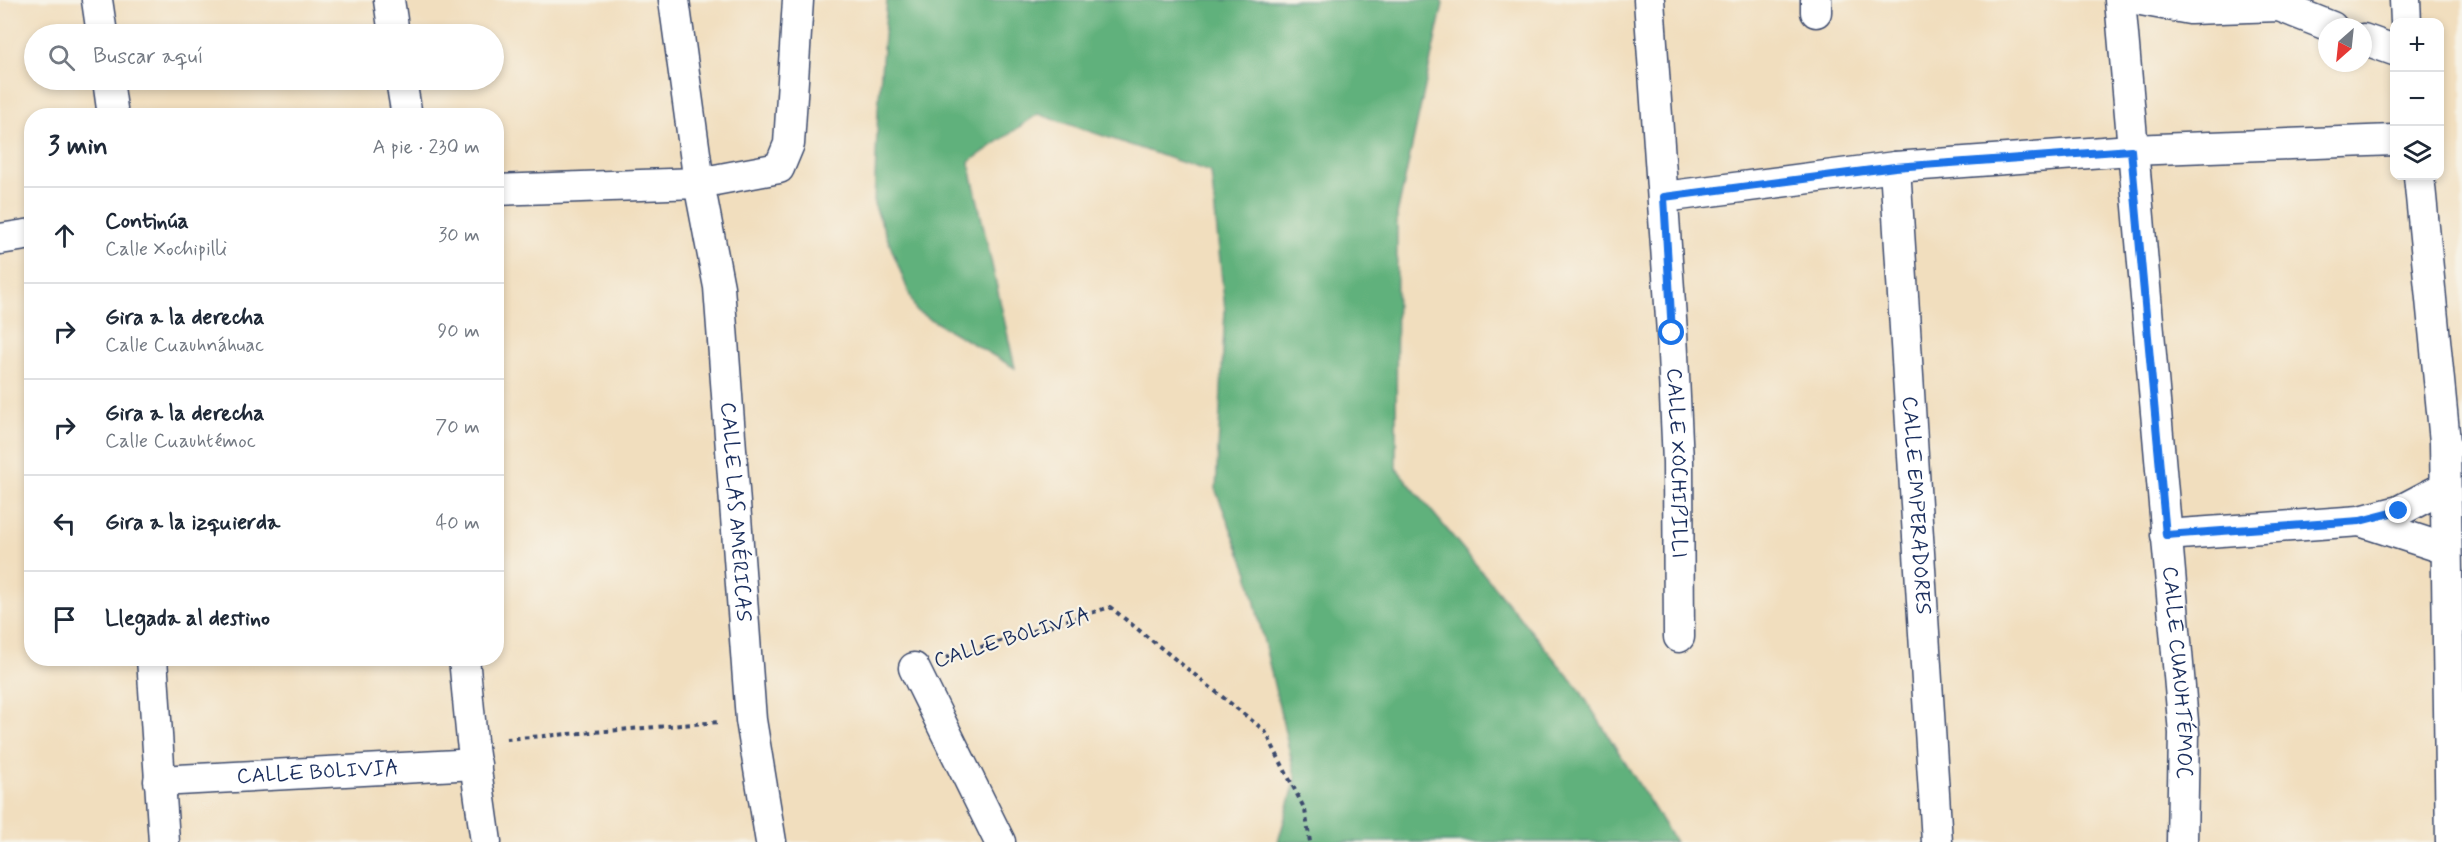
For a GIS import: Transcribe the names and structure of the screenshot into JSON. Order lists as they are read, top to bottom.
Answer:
{
  "streets": {
    "street": [
      "CALLE XOCHIPILLI",
      "CALLE EMPERADORES",
      "CALLE LAS AMÉRICAS",
      "CALLE BOLIVIA",
      "CALLE CUAUHTÉMOC"
    ]
  },
  "north": "bottom left",
  "page": {
    "map_buttons": ["+", "−"],
    "search": "Buscar aquí",
    "heading": ["3 min", "A pie · 230 m"],
    "list": [
      ["Continúa", "Calle Xochipilli", "30 m"],
      ["Gira a la derecha", "Calle Cuauhnáhuac", "90 m"],
      ["Gira a la derecha", "Calle Cuauhtémoc", "70 m"],
      ["Gira a la izquierda", "40 m"],
      "Llegada al destino"
    ]
  }
}
